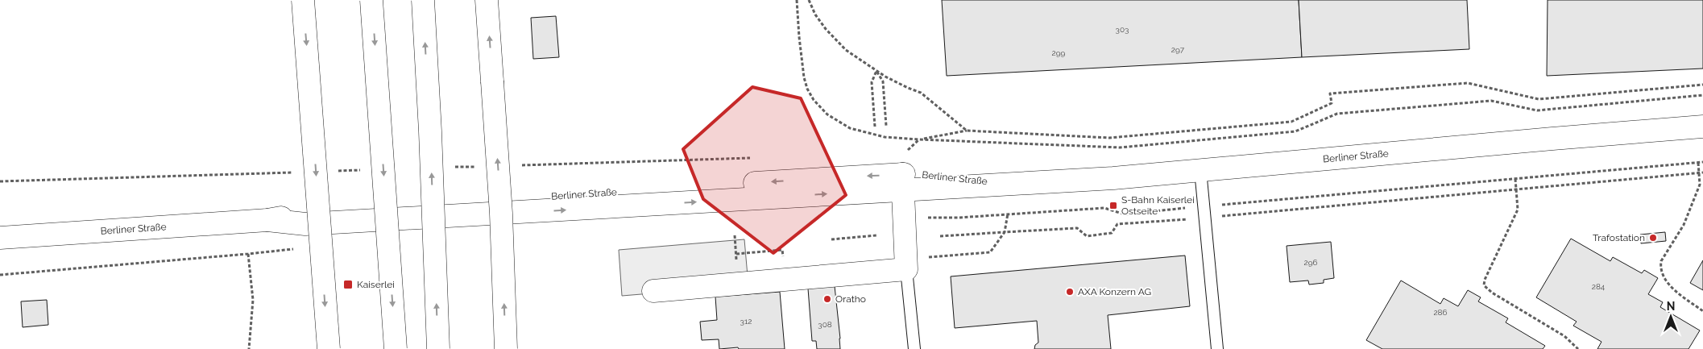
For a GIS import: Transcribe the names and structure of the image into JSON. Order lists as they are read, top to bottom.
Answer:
{
  "streets": {
    "main road": ["Berliner Straße"]
  },
  "places": {
    "transit": ["S-Bahn Kaiserlei Ostseite", "Kaiserlei"],
    "other": ["Trafostation", "AXA Konzern AG", "Oratho"]
  },
  "house_numbers": [
    "303",
    "297",
    "299",
    "296",
    "284",
    "286",
    "312",
    "308"
  ],
  "north": "top"
}
